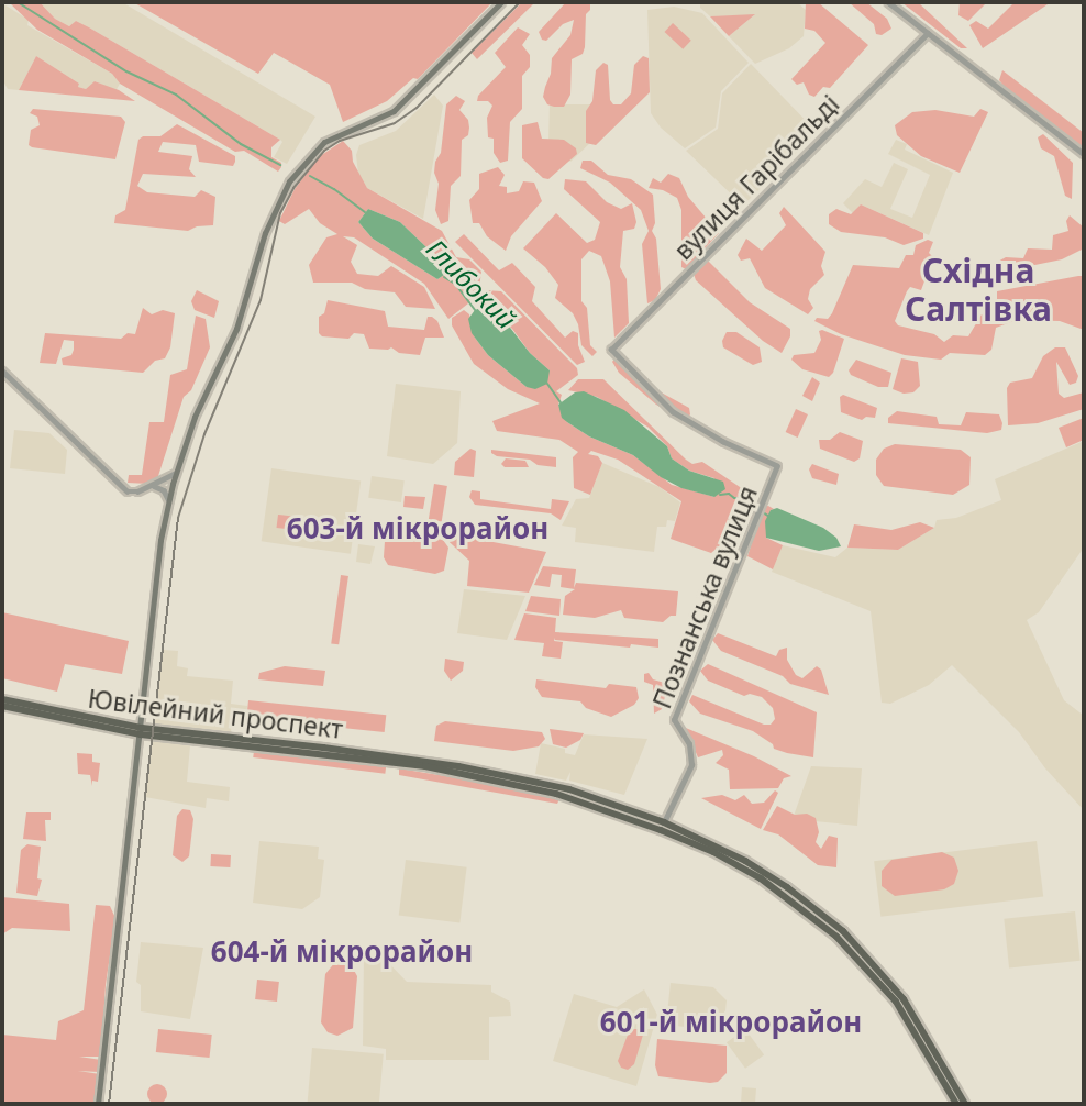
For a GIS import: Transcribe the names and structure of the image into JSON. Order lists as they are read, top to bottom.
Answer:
{
  "streets": {
    "main road": ["Ювілейний проспект"],
    "street": ["вулиця Гарібальді", "Познанська вулиця"]
  },
  "crossings": [
    ["вулиця Гарібальді", "Познанська вулиця"],
    ["Познанська вулиця", "Ювілейний проспект"]
  ],
  "districts": [
    "Східна Салтівка",
    "603-й мікрорайон",
    "604-й мікрорайон",
    "601-й мікрорайон"
  ],
  "water": ["Глибокий"]
}
